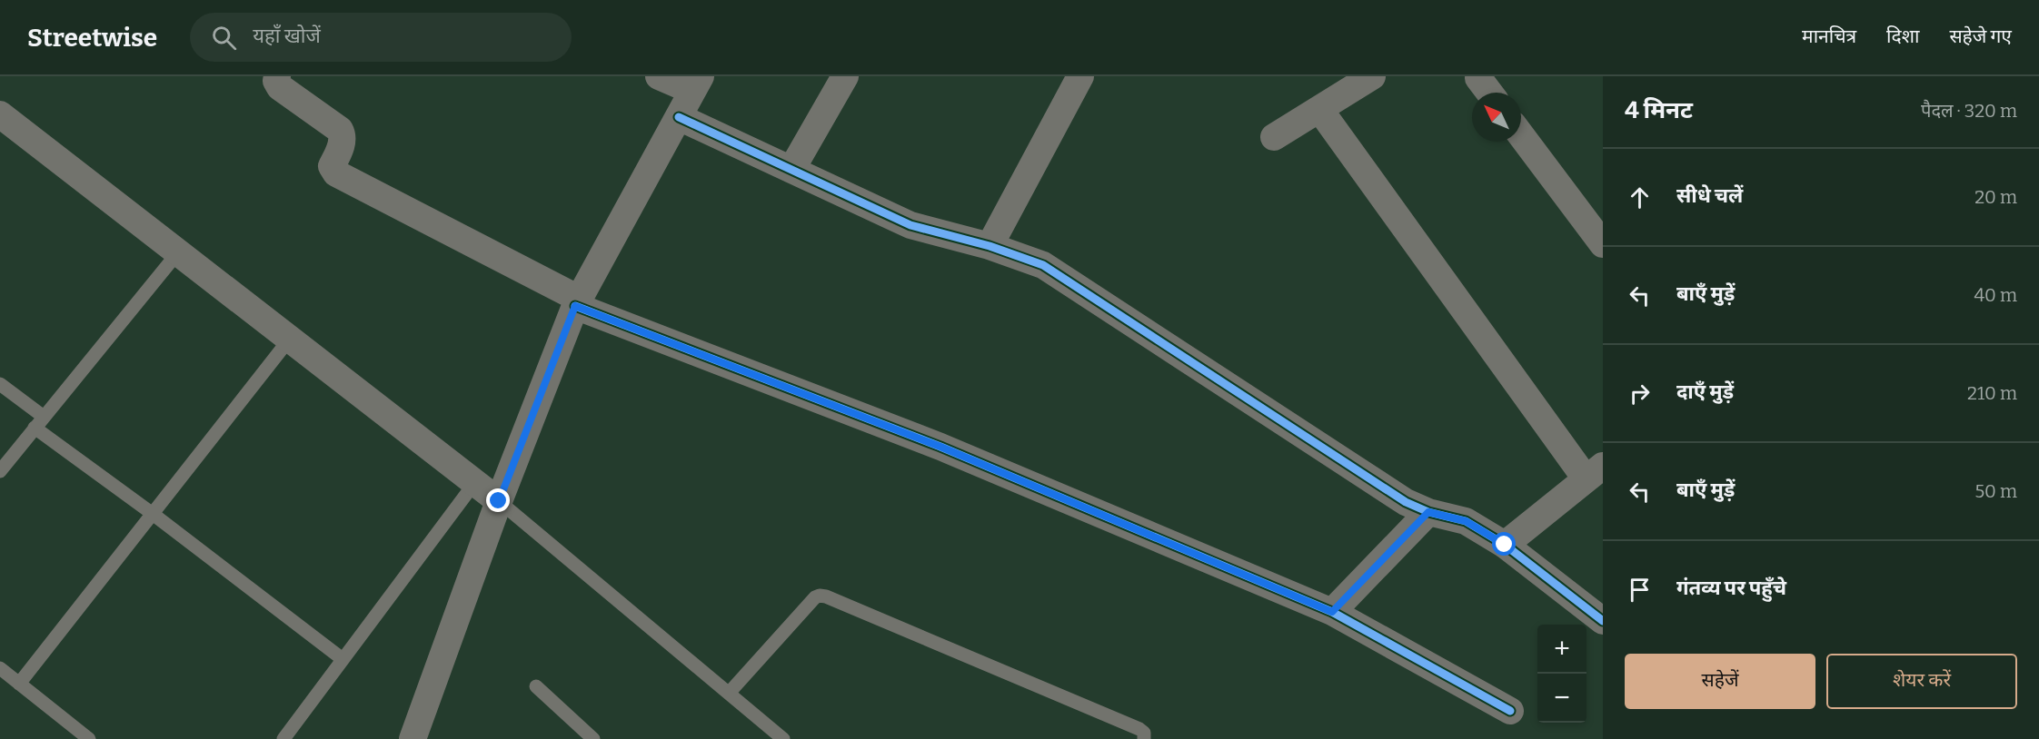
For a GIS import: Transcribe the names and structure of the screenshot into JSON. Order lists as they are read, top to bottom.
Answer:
{
  "north": "top left",
  "page": {
    "header": "Streetwise",
    "search": "यहाँ खोजें",
    "nav": ["मानचित्र", "दिशा", "सहेजे गए"],
    "heading": ["4 मिनट", "पैदल · 320 m"],
    "list": [
      ["सीधे चलें", "20 m"],
      ["बाएँ मुड़ें", "40 m"],
      ["दाएँ मुड़ें", "210 m"],
      ["बाएँ मुड़ें", "50 m"],
      "गंतव्य पर पहुँचे"
    ],
    "map_buttons": ["+", "−"],
    "buttons": ["सहेजें", "शेयर करें"]
  }
}
